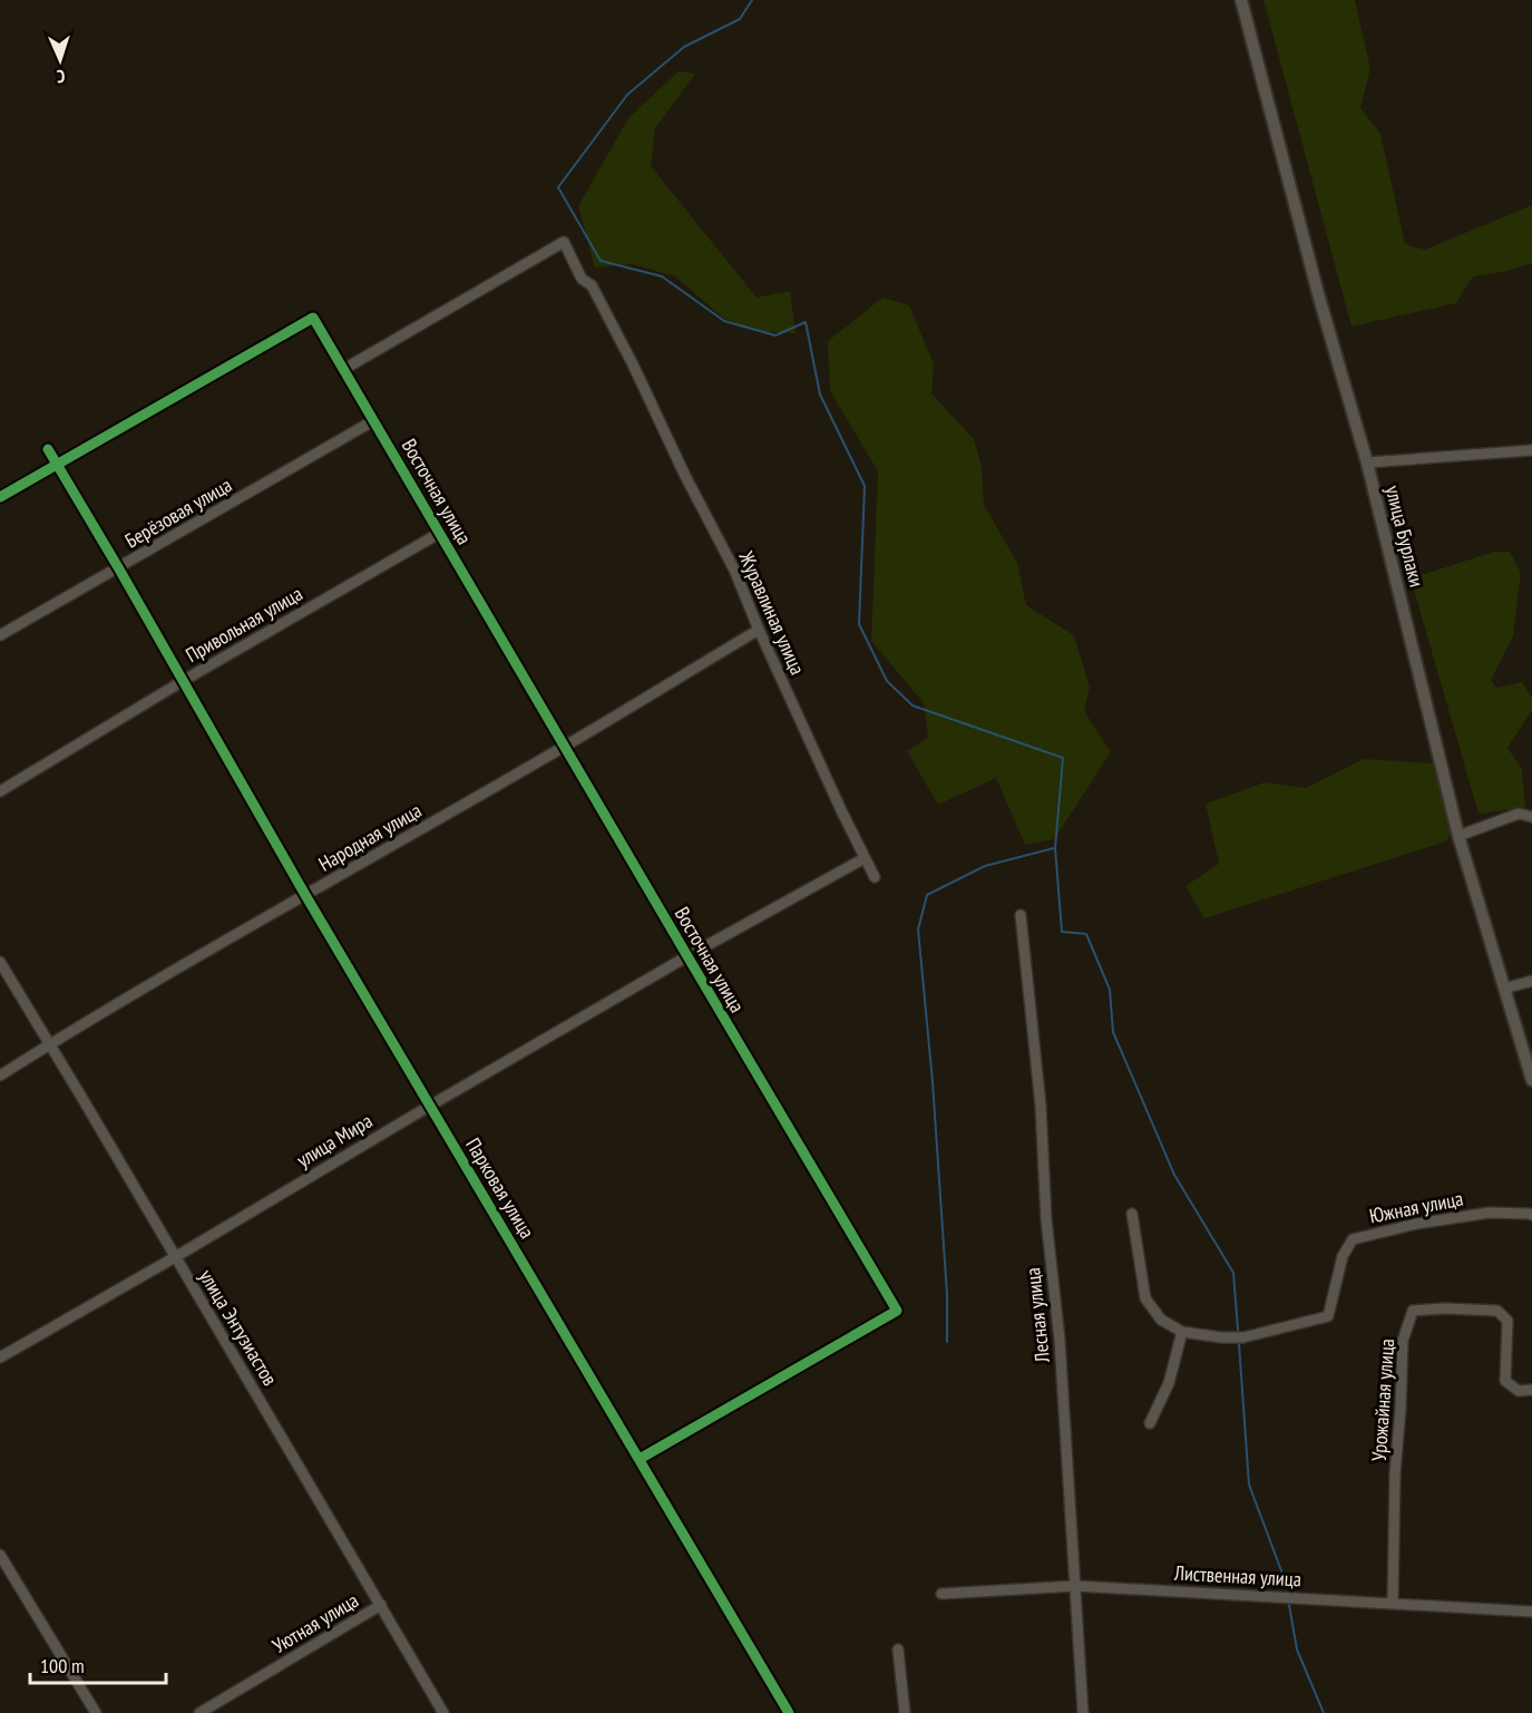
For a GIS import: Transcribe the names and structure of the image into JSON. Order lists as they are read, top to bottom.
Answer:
{
  "streets": {
    "street": [
      "Восточная улица",
      "Берёзовая улица",
      "улица Бурлаки",
      "Журавлиная улица",
      "Привольная улица",
      "Народная улица",
      "улица Мира",
      "Парковая улица",
      "Южная улица",
      "Лесная улица",
      "улица Энтузиастов",
      "Урожайная улица",
      "Лиственная улица",
      "Уютная улица"
    ]
  },
  "crossings": [
    ["Восточная улица", "Берёзовая улица"],
    ["Восточная улица", "Журавлиная улица"],
    ["Восточная улица", "Привольная улица"],
    ["Восточная улица", "Народная улица"],
    ["Восточная улица", "улица Мира"],
    ["Восточная улица", "Парковая улица"],
    ["Берёзовая улица", "Парковая улица"],
    ["Журавлиная улица", "Народная улица"],
    ["Журавлиная улица", "улица Мира"],
    ["Привольная улица", "Парковая улица"],
    ["Народная улица", "Парковая улица"],
    ["Народная улица", "улица Энтузиастов"],
    ["улица Мира", "Парковая улица"],
    ["улица Мира", "улица Энтузиастов"],
    ["Лесная улица", "Лиственная улица"],
    ["улица Энтузиастов", "Уютная улица"],
    ["Урожайная улица", "Лиственная улица"]
  ],
  "scale_bar": "100 m",
  "north": "bottom"
}
